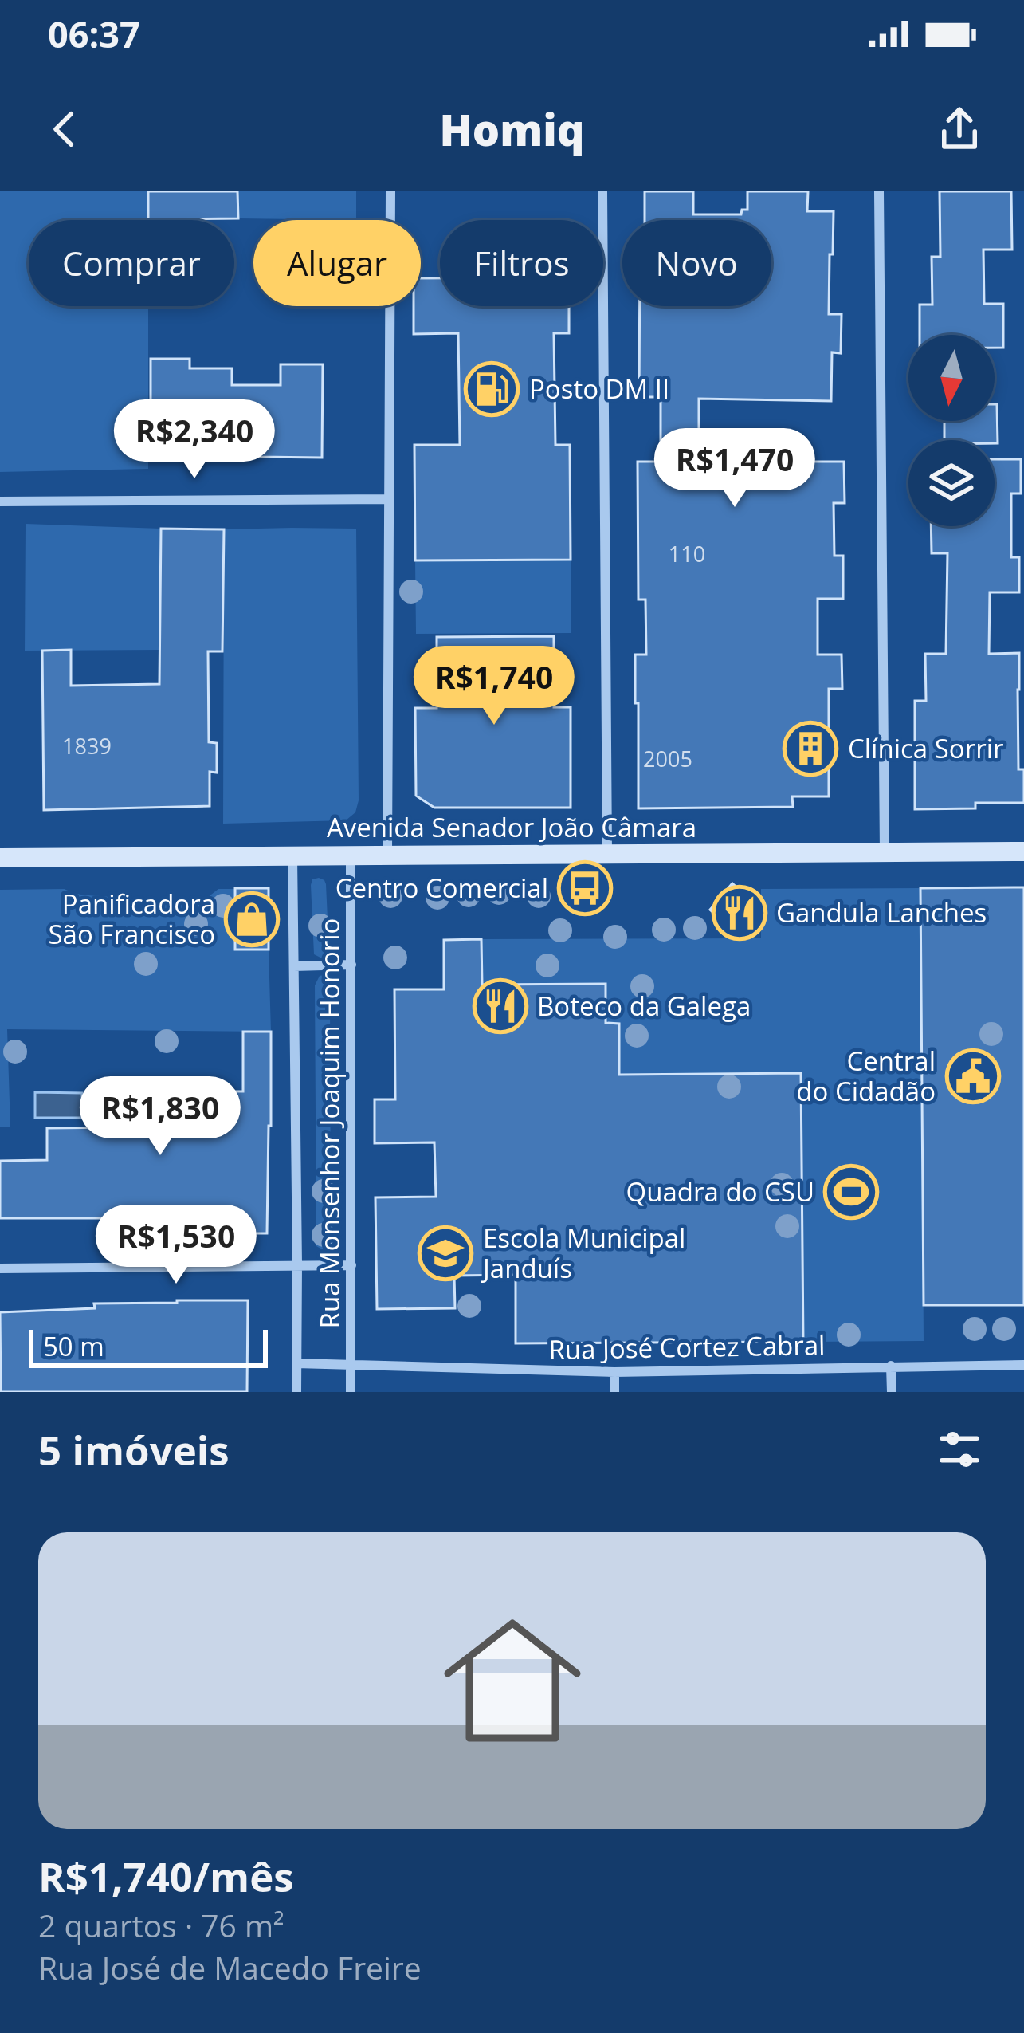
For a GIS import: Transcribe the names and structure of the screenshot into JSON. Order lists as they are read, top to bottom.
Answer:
{
  "streets": {
    "main road": ["Avenida Senador João Câmara"],
    "street": ["Rua Monsenhor Joaquim Honorio", "Rua José Cortez Cabral"]
  },
  "crossings": [
    ["Avenida Senador João Câmara", "Rua Monsenhor Joaquim Honorio"],
    ["Rua Monsenhor Joaquim Honorio", "Rua José Cortez Cabral"]
  ],
  "places": {
    "fuel station": ["Posto DM II"],
    "building": ["Clínica Sorrir"],
    "bus stop": ["Centro Comercial"],
    "restaurant": ["Gandula Lanches", "Boteco da Galega"],
    "shop": ["Panificadora São Francisco"],
    "public building": ["Central do Cidadão"],
    "sports": ["Quadra do CSU"],
    "school or university": ["Escola Municipal Janduís"]
  },
  "house_numbers": ["110", "1839", "2005"],
  "scale_bar": "50 m",
  "north": "bottom",
  "page": {
    "status": "06:37",
    "header": "Homiq",
    "chip": [
      "Comprar",
      "Alugar",
      "Filtros",
      "Novo"
    ],
    "price": [
      "R$2,340",
      "R$1,470",
      "R$1,740",
      "R$1,830",
      "R$1,530"
    ],
    "scale": "50 m",
    "heading": "5 imóveis",
    "list": [
      {
        "name": "R$1,740/mês",
        "note": "2 quartos · 76 m² · Rua José de Macedo Freire"
      }
    ]
  }
}
